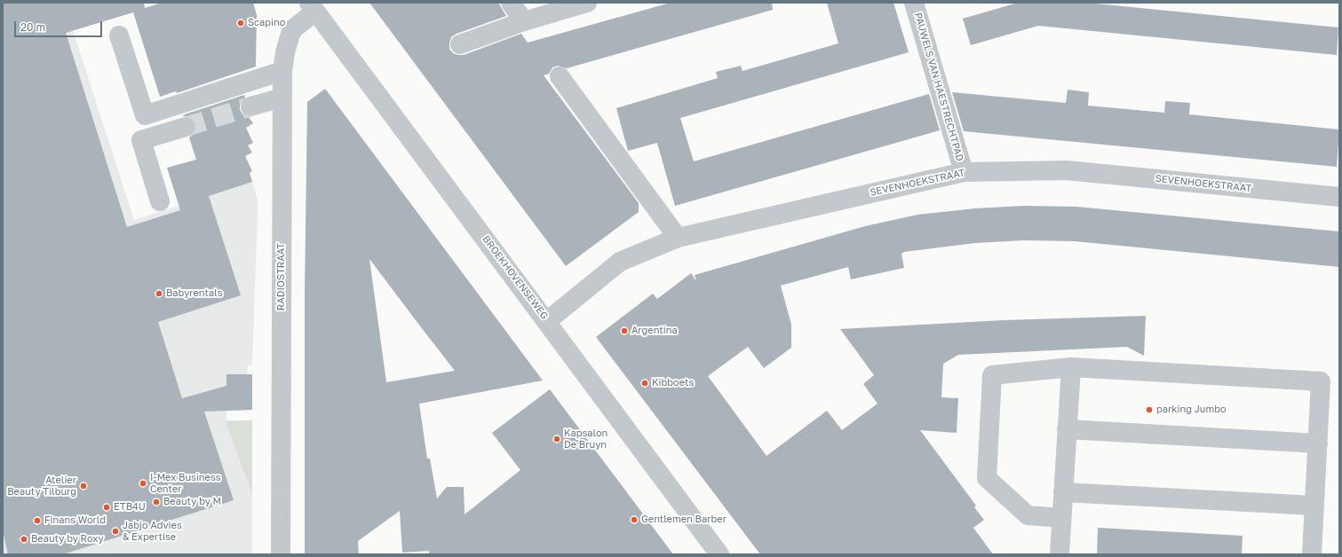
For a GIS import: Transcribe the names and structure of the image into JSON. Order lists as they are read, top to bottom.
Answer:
{
  "streets": {
    "street": [
      "PAUWELS VAN HAESTRECHTPAD",
      "SEVENHOEKSTRAAT",
      "RADIOSTRAAT",
      "BROEKHOVENSEWEG"
    ]
  },
  "crossings": [
    ["PAUWELS VAN HAESTRECHTPAD", "SEVENHOEKSTRAAT"],
    ["SEVENHOEKSTRAAT", "BROEKHOVENSEWEG"],
    ["RADIOSTRAAT", "BROEKHOVENSEWEG"]
  ],
  "places": [
    "Scapino",
    "Babyrentals",
    "Argentina",
    "Kibboets",
    "parking Jumbo",
    "Kapsalon De Bruyn",
    "I-Mex Business Center",
    "Atelier Beauty Tilburg",
    "Beauty by M",
    "ETB4U",
    "Gentlemen Barber",
    "Finans World",
    "Jabjo Advies & Expertise",
    "Beauty by Roxy"
  ],
  "scale_bar": "20 m"
}
